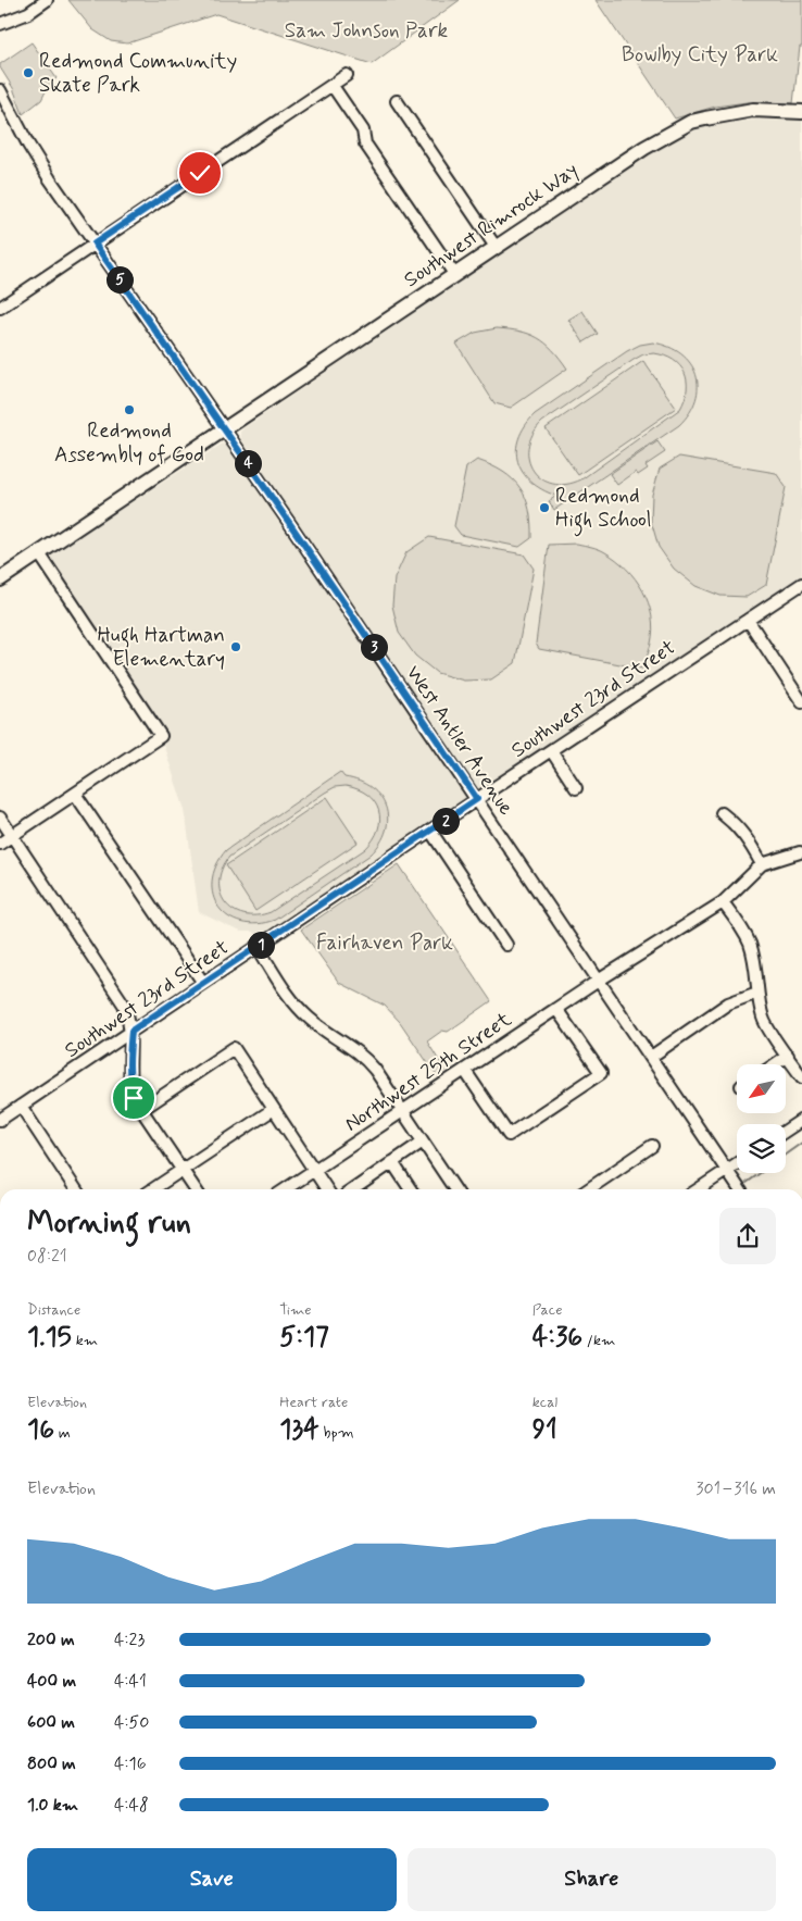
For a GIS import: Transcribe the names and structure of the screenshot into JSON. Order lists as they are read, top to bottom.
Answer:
{
  "streets": {
    "main road": ["Southwest Rimrock Way"],
    "street": ["Southwest 23rd Street", "West Antler Avenue", "Northwest 25th Street"]
  },
  "crossings": [
    ["Southwest Rimrock Way", "West Antler Avenue"],
    ["Southwest 23rd Street", "West Antler Avenue"],
    ["West Antler Avenue", "Northwest 25th Street"]
  ],
  "parks": ["Sam Johnson Park", "Bowlby City Park", "Fairhaven Park"],
  "places": [
    "Redmond Community Skate Park",
    "Redmond Assembly of God",
    "Redmond High School",
    "Hugh Hartman Elementary"
  ],
  "north": "bottom left",
  "page": {
    "pins": [
      "5",
      "4",
      "3",
      "2",
      "1"
    ],
    "heading": ["Morning run", "08:21"],
    "stats": [
      ["Distance", "1.15 km"],
      ["Time", "5:17"],
      ["Pace", "4:36 /km"],
      ["Elevation", "16 m"],
      ["Heart rate", "134 bpm"],
      ["kcal", "91"]
    ],
    "chart": ["Elevation", "301–316 m"],
    "list": [
      {
        "name": "200 m",
        "note": "4:23"
      },
      {
        "name": "400 m",
        "note": "4:41"
      },
      {
        "name": "600 m",
        "note": "4:50"
      },
      {
        "name": "800 m",
        "note": "4:16"
      },
      {
        "name": "1.0 km",
        "note": "4:48"
      }
    ],
    "buttons": ["Save", "Share"]
  }
}
